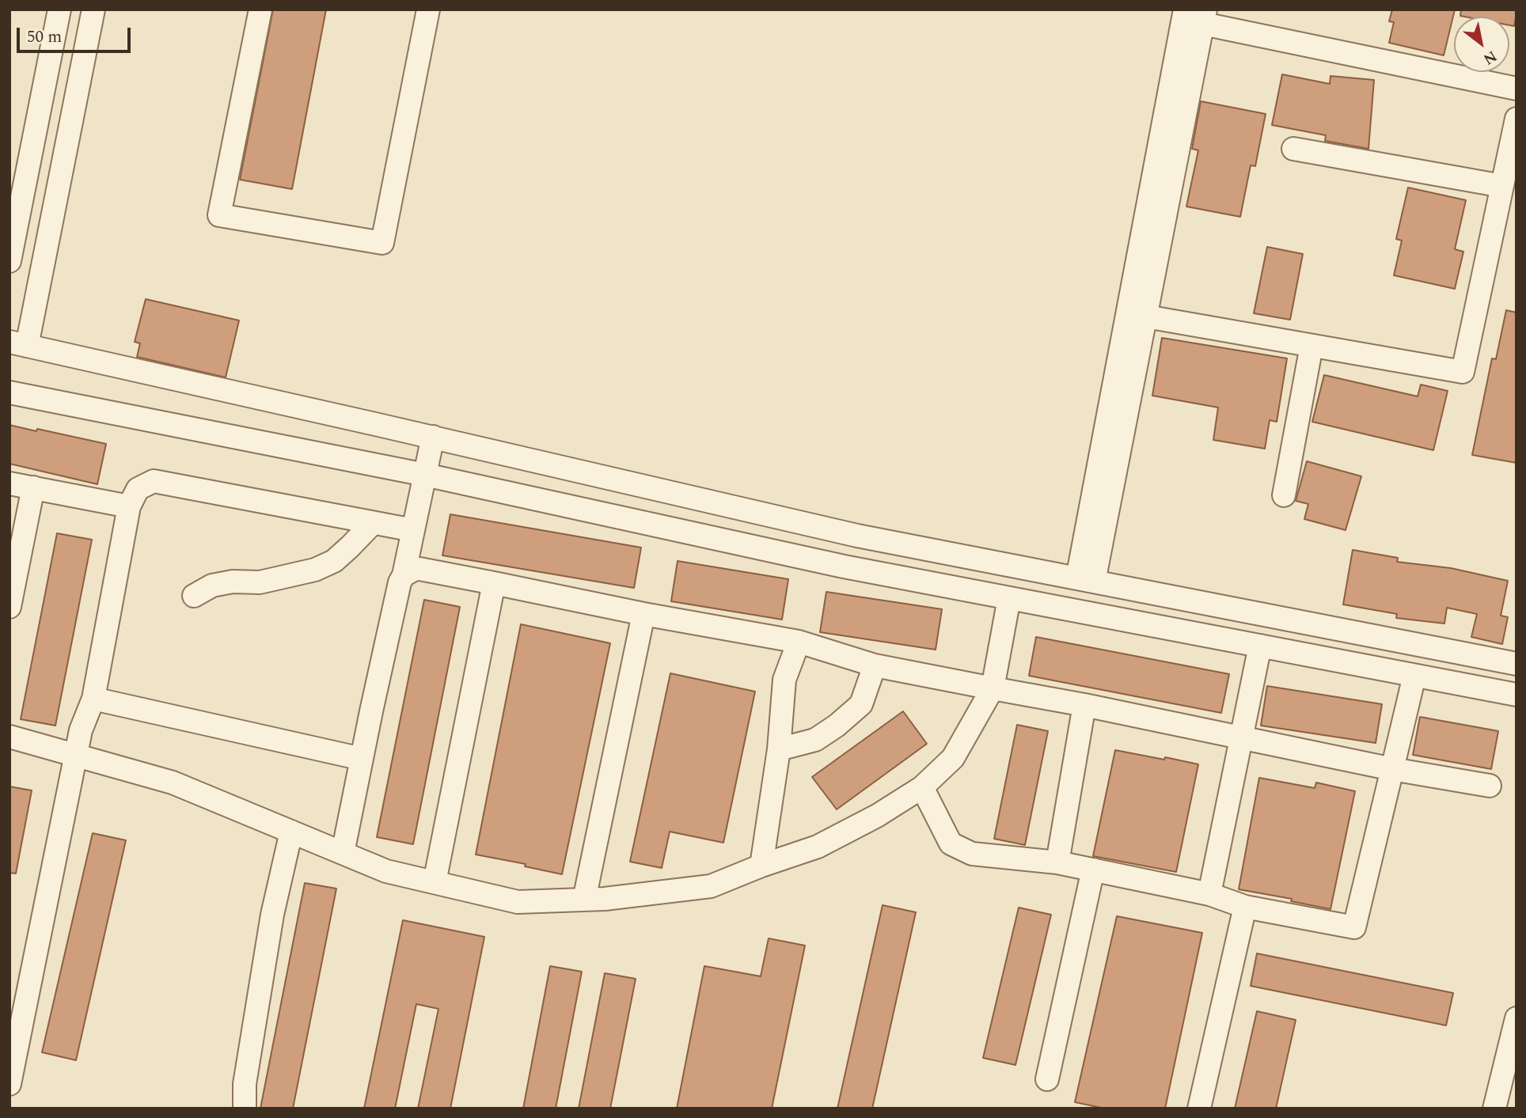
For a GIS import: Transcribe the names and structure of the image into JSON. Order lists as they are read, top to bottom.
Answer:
{
  "scale_bar": "50 m",
  "north": "bottom right"
}
